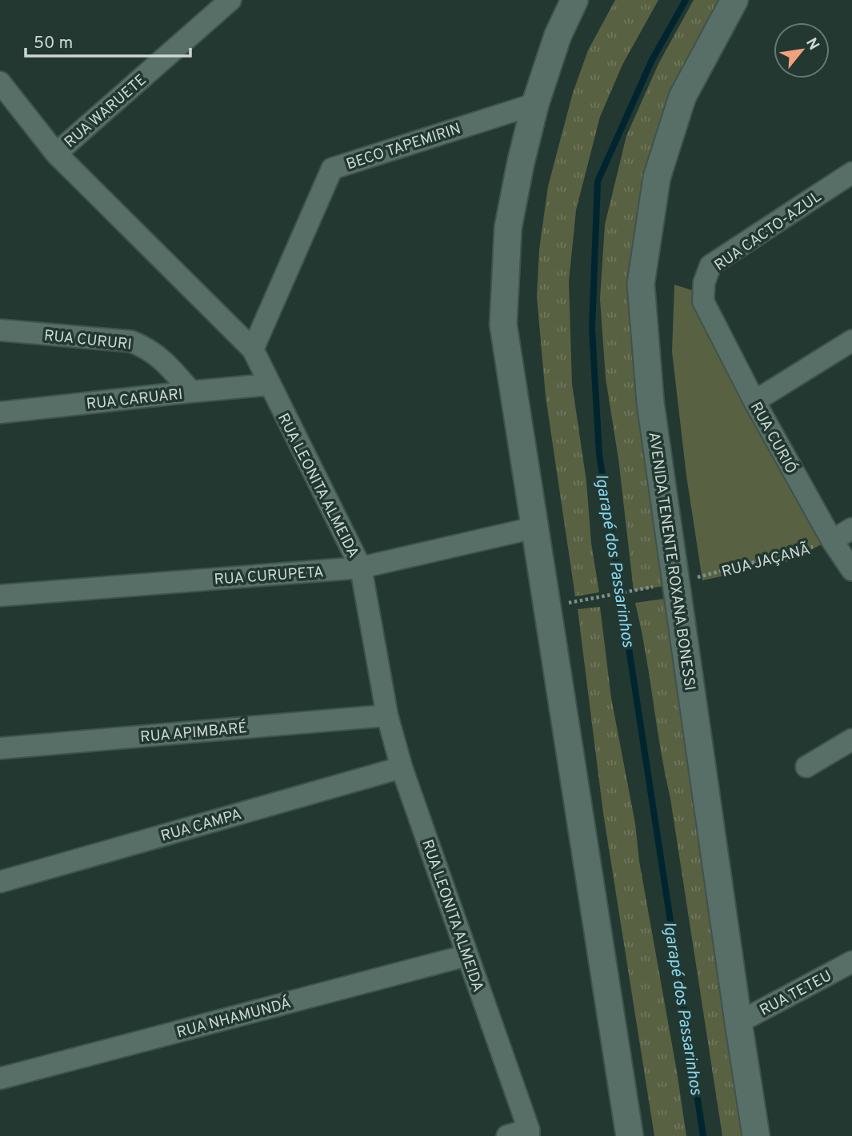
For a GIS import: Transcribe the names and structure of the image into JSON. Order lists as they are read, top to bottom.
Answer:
{
  "streets": {
    "street": [
      "RUA WARUETE",
      "BECO TAPEMIRIN",
      "RUA CACTO-AZUL",
      "RUA CURURI",
      "RUA CARUARI",
      "RUA CURIÓ",
      "RUA LEONITA ALMEIDA",
      "AVENIDA TENENTE ROXANA BONESSI",
      "RUA CURUPETA",
      "RUA APIMBARÉ",
      "RUA CAMPA",
      "RUA TETEU",
      "RUA NHAMUNDÁ"
    ],
    "path": ["RUA JAÇANÃ"]
  },
  "crossings": [
    ["RUA WARUETE", "RUA LEONITA ALMEIDA"],
    ["BECO TAPEMIRIN", "RUA LEONITA ALMEIDA"],
    ["RUA CACTO-AZUL", "RUA CURIÓ"],
    ["RUA CURURI", "RUA CARUARI"],
    ["RUA CARUARI", "RUA LEONITA ALMEIDA"],
    ["RUA CURIÓ", "RUA JAÇANÃ"],
    ["RUA LEONITA ALMEIDA", "RUA CURUPETA"],
    ["RUA LEONITA ALMEIDA", "RUA APIMBARÉ"],
    ["RUA LEONITA ALMEIDA", "RUA CAMPA"],
    ["RUA LEONITA ALMEIDA", "RUA NHAMUNDÁ"],
    ["RUA JAÇANÃ", "AVENIDA TENENTE ROXANA BONESSI"],
    ["AVENIDA TENENTE ROXANA BONESSI", "RUA TETEU"]
  ],
  "water": ["Igarapé dos Passarinhos"],
  "scale_bar": "50 m",
  "north": "top right"
}
